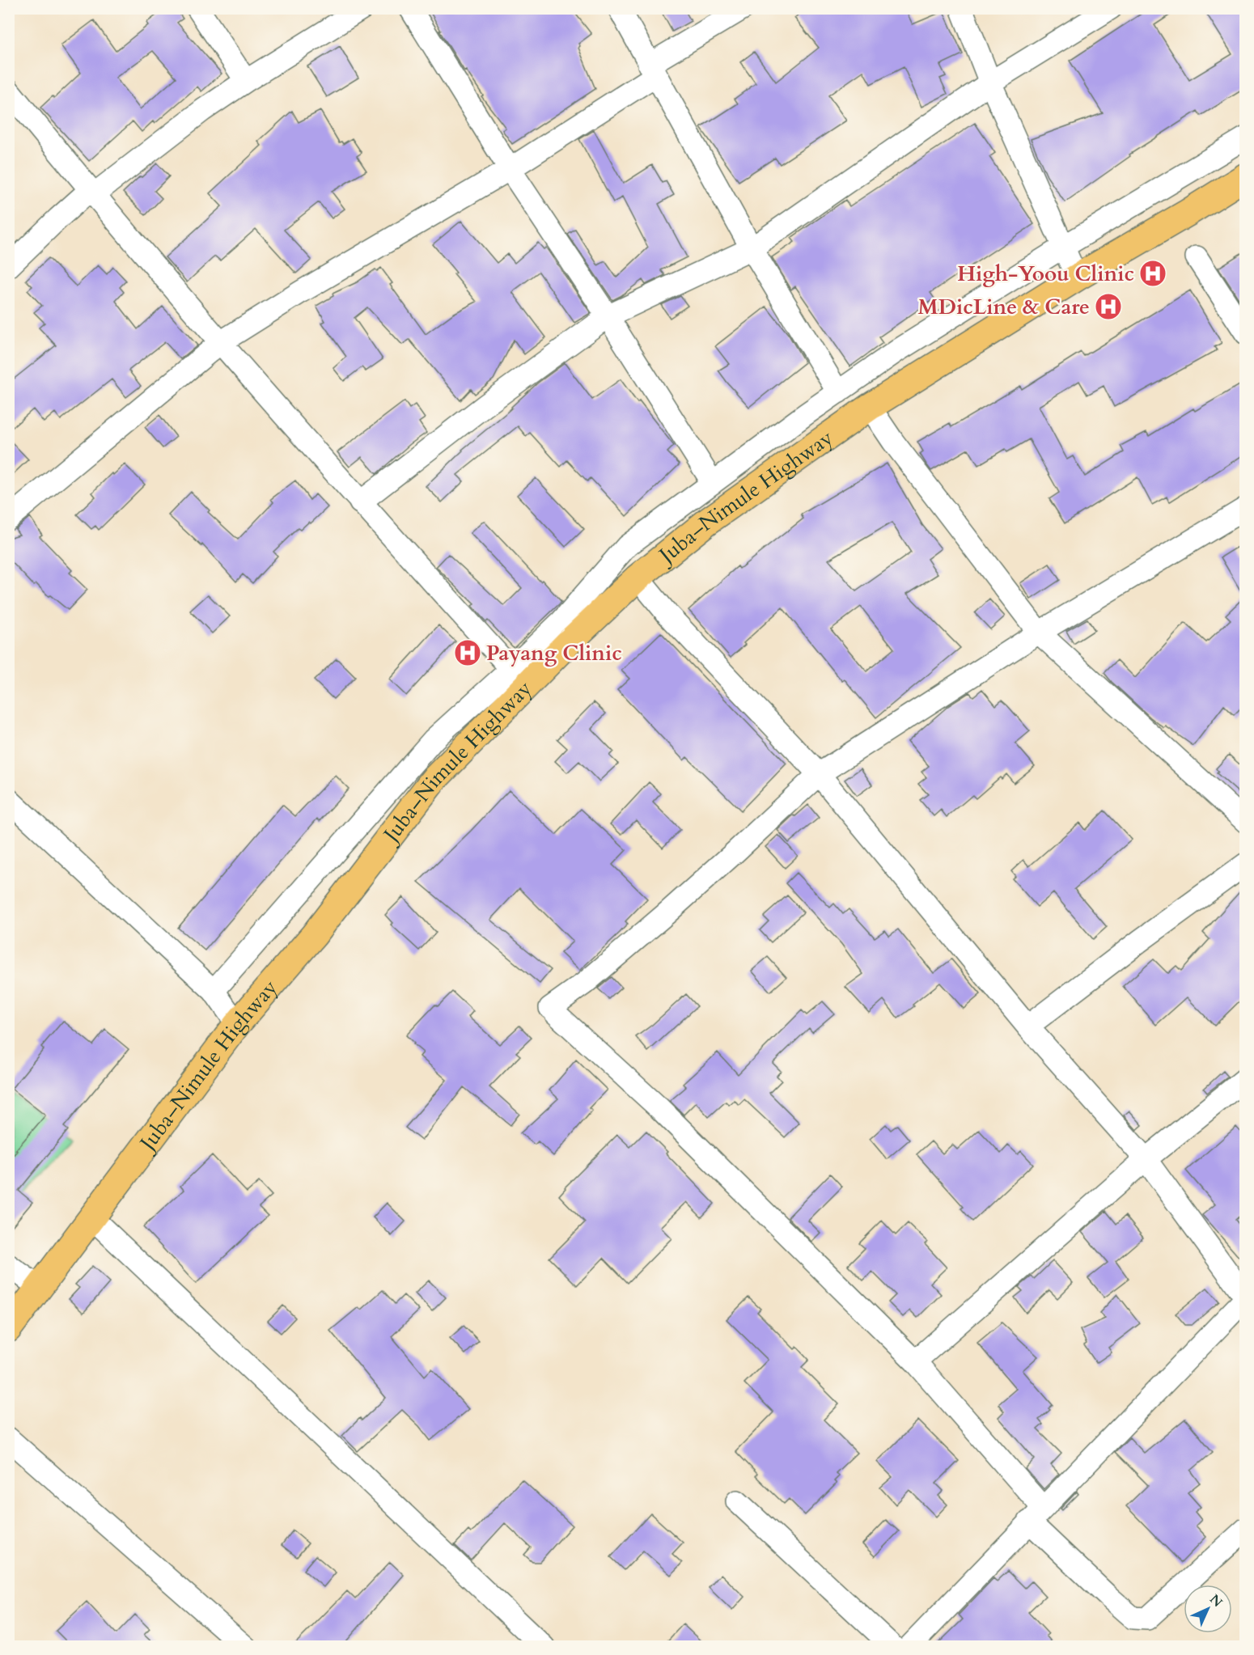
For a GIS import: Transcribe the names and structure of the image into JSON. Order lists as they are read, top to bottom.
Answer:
{
  "streets": {
    "main road": ["Juba–Nimule Highway"]
  },
  "places": {
    "hospital": ["High-Yoou Clinic", "MDicLine & Care", "Payang Clinic"]
  },
  "north": "top right"
}
